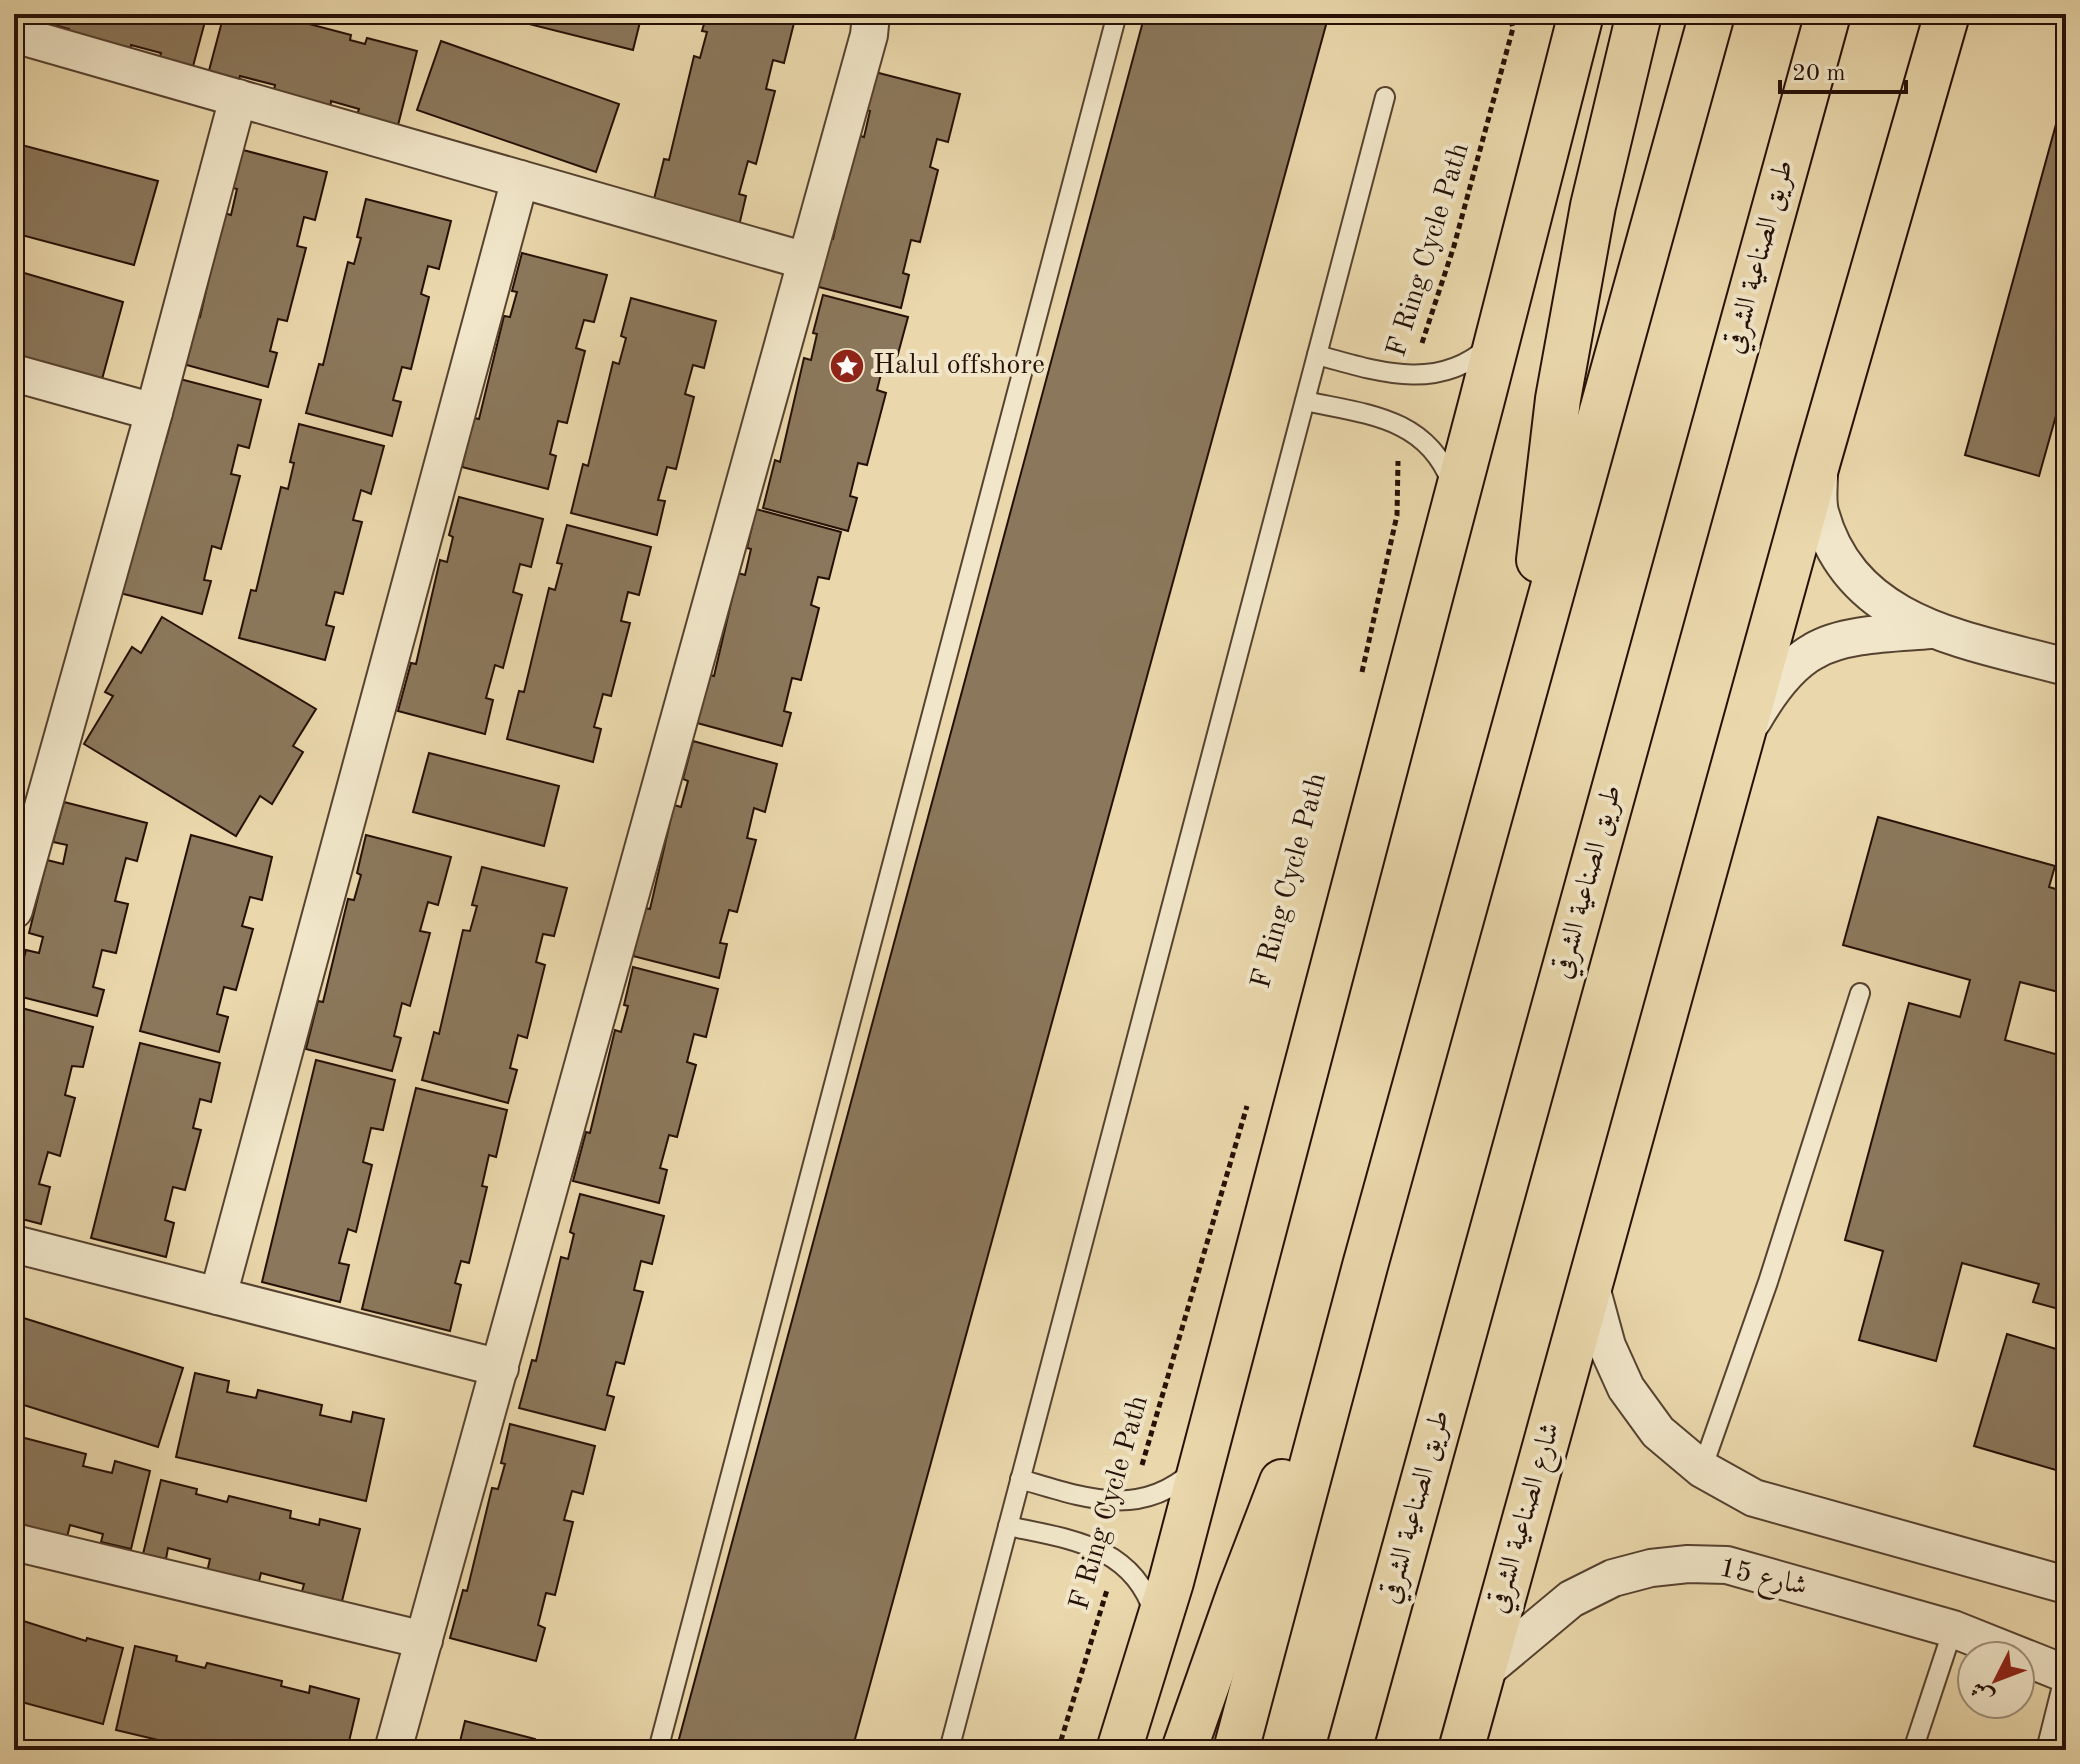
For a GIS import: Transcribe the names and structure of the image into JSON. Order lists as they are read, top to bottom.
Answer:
{
  "streets": {
    "main road": ["طريق الصناعية الشرقي", "شارع الصناعية الشرقي"],
    "street": ["شارع 15"],
    "path": ["F Ring Cycle Path"]
  },
  "crossings": [
    ["شارع الصناعية الشرقي", "شارع 15"]
  ],
  "places": {
    "place": ["Halul offshore"]
  },
  "scale_bar": "20 m",
  "north": "bottom left"
}
